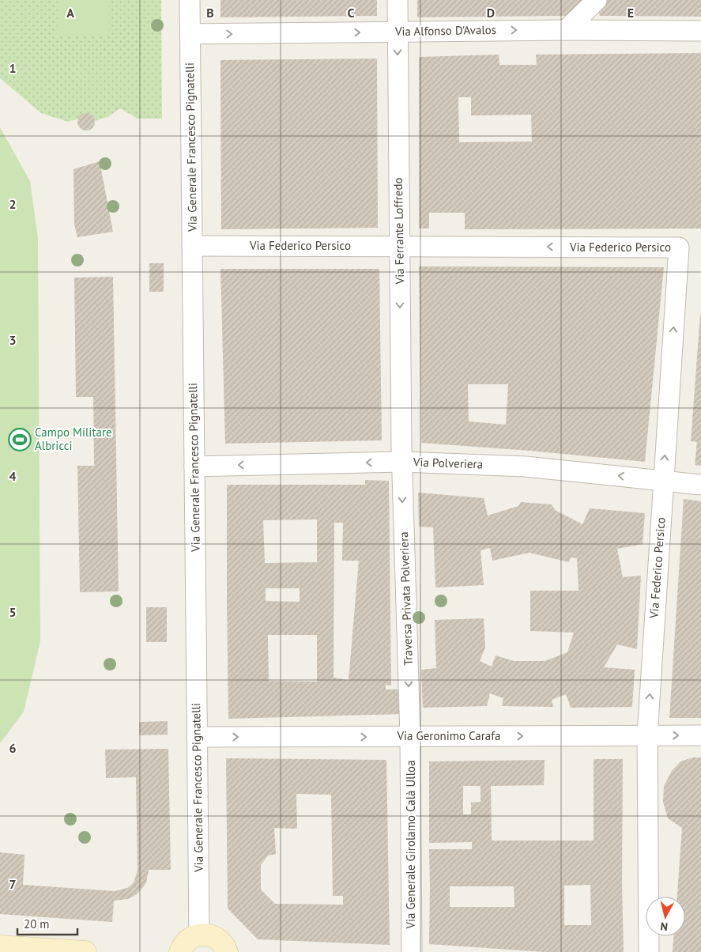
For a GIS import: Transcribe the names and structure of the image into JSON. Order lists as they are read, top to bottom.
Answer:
{
  "streets": {
    "street": [
      "Via Alfonso D'Avalos",
      "Via Generale Francesco Pignatelli",
      "Via Ferrante Loffredo",
      "Via Federico Persico",
      "Via Polveriera",
      "Traversa Privata Polveriera",
      "Via Geronimo Carafa",
      "Via Generale Girolamo Calà Ulloa"
    ]
  },
  "crossings": [
    ["Via Alfonso D'Avalos", "Via Generale Francesco Pignatelli"],
    ["Via Alfonso D'Avalos", "Via Ferrante Loffredo"],
    ["Via Generale Francesco Pignatelli", "Via Federico Persico"],
    ["Via Generale Francesco Pignatelli", "Via Polveriera"],
    ["Via Generale Francesco Pignatelli", "Via Geronimo Carafa"],
    ["Via Ferrante Loffredo", "Via Federico Persico"],
    ["Via Ferrante Loffredo", "Via Polveriera"],
    ["Via Ferrante Loffredo", "Traversa Privata Polveriera"],
    ["Via Federico Persico", "Via Polveriera"],
    ["Via Federico Persico", "Via Geronimo Carafa"],
    ["Via Polveriera", "Traversa Privata Polveriera"],
    ["Traversa Privata Polveriera", "Via Geronimo Carafa"],
    ["Traversa Privata Polveriera", "Via Generale Girolamo Calà Ulloa"],
    ["Via Geronimo Carafa", "Via Generale Girolamo Calà Ulloa"]
  ],
  "one_way": [
    "Via Alfonso D'Avalos",
    "Via Ferrante Loffredo",
    "Via Polveriera",
    "Traversa Privata Polveriera",
    "Via Geronimo Carafa"
  ],
  "places": {
    "sports": ["Campo Militare Albricci"]
  },
  "scale_bar": "20 m",
  "north": "bottom",
  "grid": {
    "columns": [
      "A",
      "B",
      "C",
      "D",
      "E"
    ],
    "rows": [
      "1",
      "2",
      "3",
      "4",
      "5",
      "6",
      "7"
    ]
  }
}
